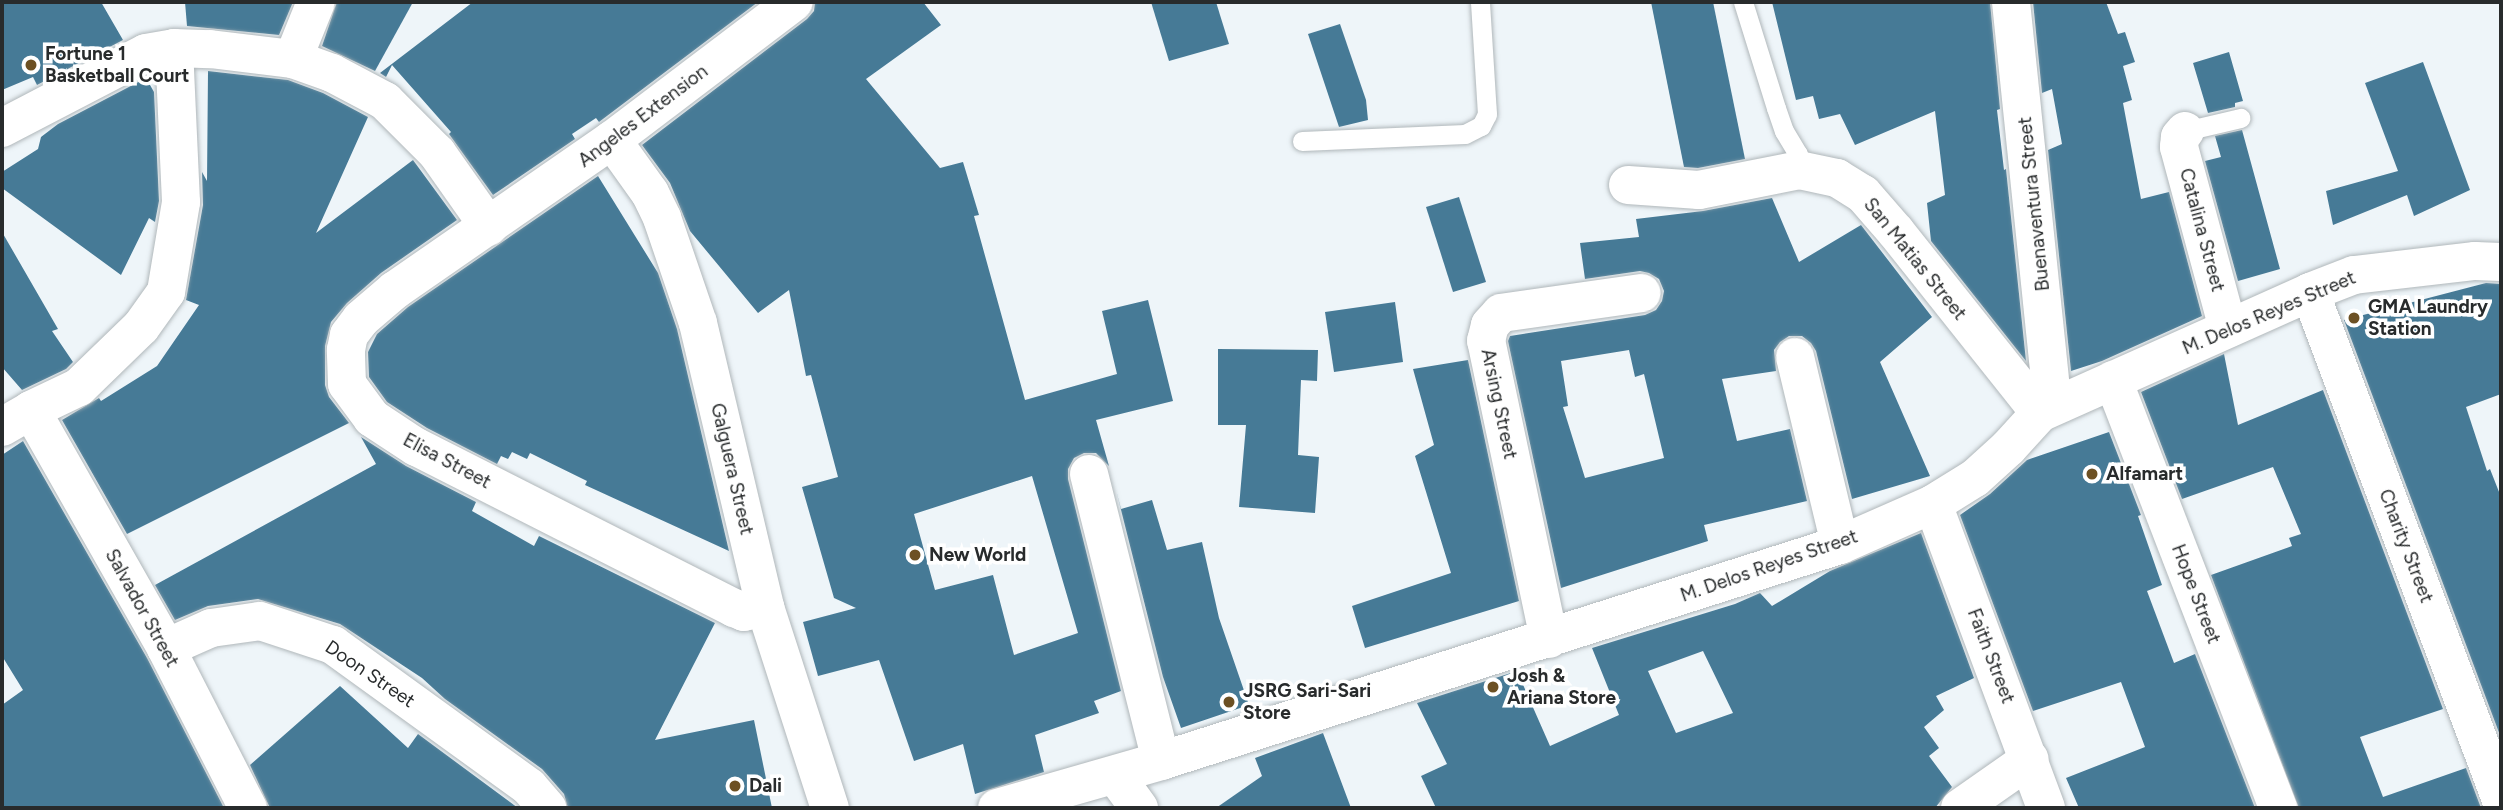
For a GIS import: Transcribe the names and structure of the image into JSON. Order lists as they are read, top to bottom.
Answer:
{
  "streets": {
    "street": [
      "Angeles Extension",
      "Buenaventura Street",
      "Catalina Street",
      "San Matias Street",
      "M. Delos Reyes Street",
      "Arsing Street",
      "Elisa Street",
      "Galguera Street",
      "Charity Street",
      "Hope Street",
      "Salvador Street",
      "Faith Street",
      "Doon Street"
    ]
  },
  "crossings": [
    ["Angeles Extension", "Elisa Street"],
    ["Angeles Extension", "Galguera Street"],
    ["Buenaventura Street", "San Matias Street"],
    ["Buenaventura Street", "M. Delos Reyes Street"],
    ["Catalina Street", "M. Delos Reyes Street"],
    ["San Matias Street", "M. Delos Reyes Street"],
    ["M. Delos Reyes Street", "Arsing Street"],
    ["M. Delos Reyes Street", "Charity Street"],
    ["M. Delos Reyes Street", "Hope Street"],
    ["M. Delos Reyes Street", "Faith Street"],
    ["Elisa Street", "Galguera Street"],
    ["Salvador Street", "Doon Street"]
  ],
  "places": [
    "Fortune 1 Basketball Court",
    "GMA Laundry Station",
    "Alfamart",
    "New World",
    "Josh & Ariana Store",
    "JSRG Sari-Sari Store",
    "Dali"
  ]
}
